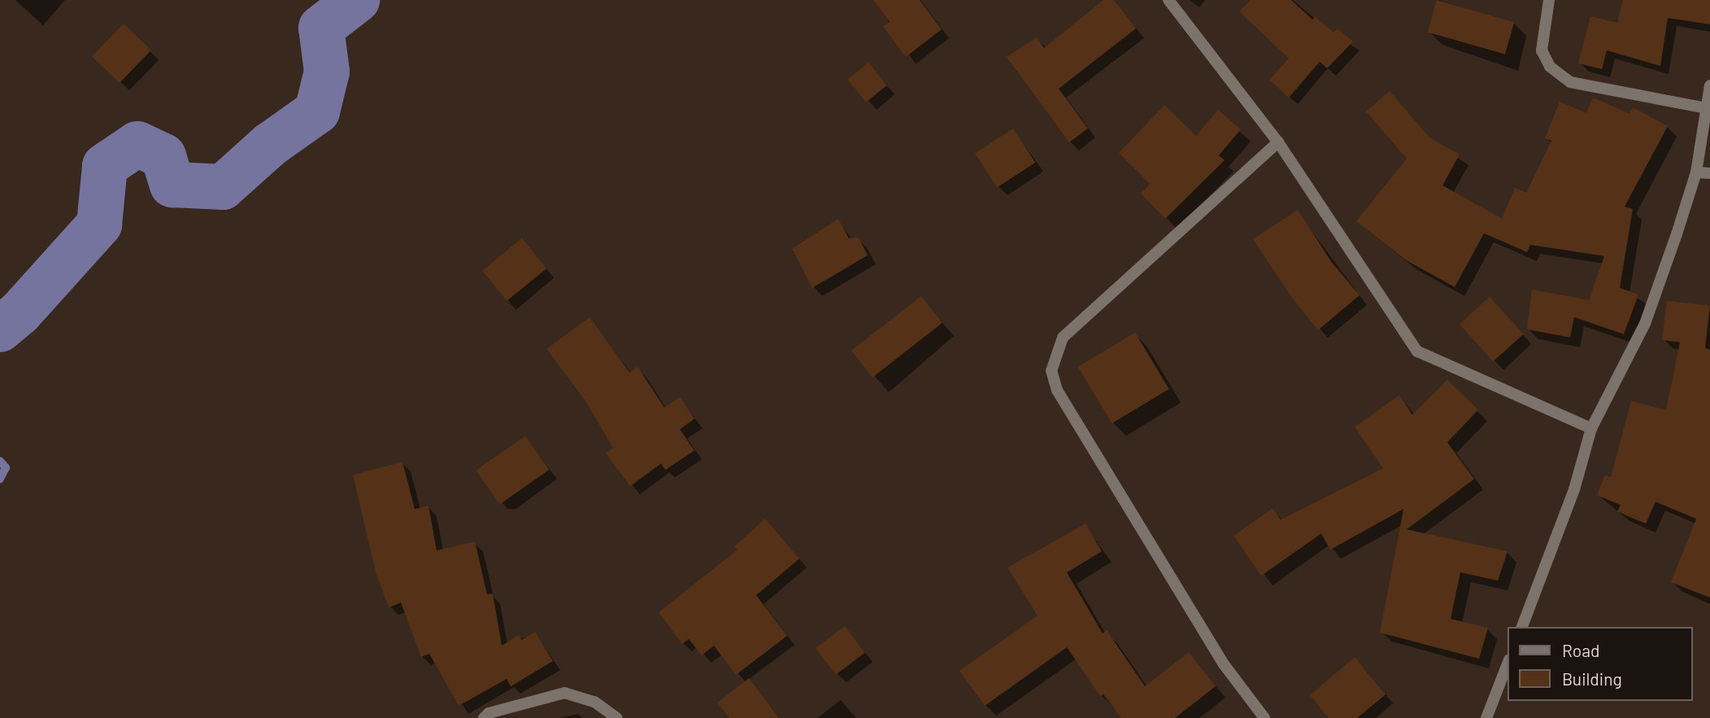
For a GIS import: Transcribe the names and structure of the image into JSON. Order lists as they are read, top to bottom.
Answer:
{
  "legend": ["Road", "Building"]
}
